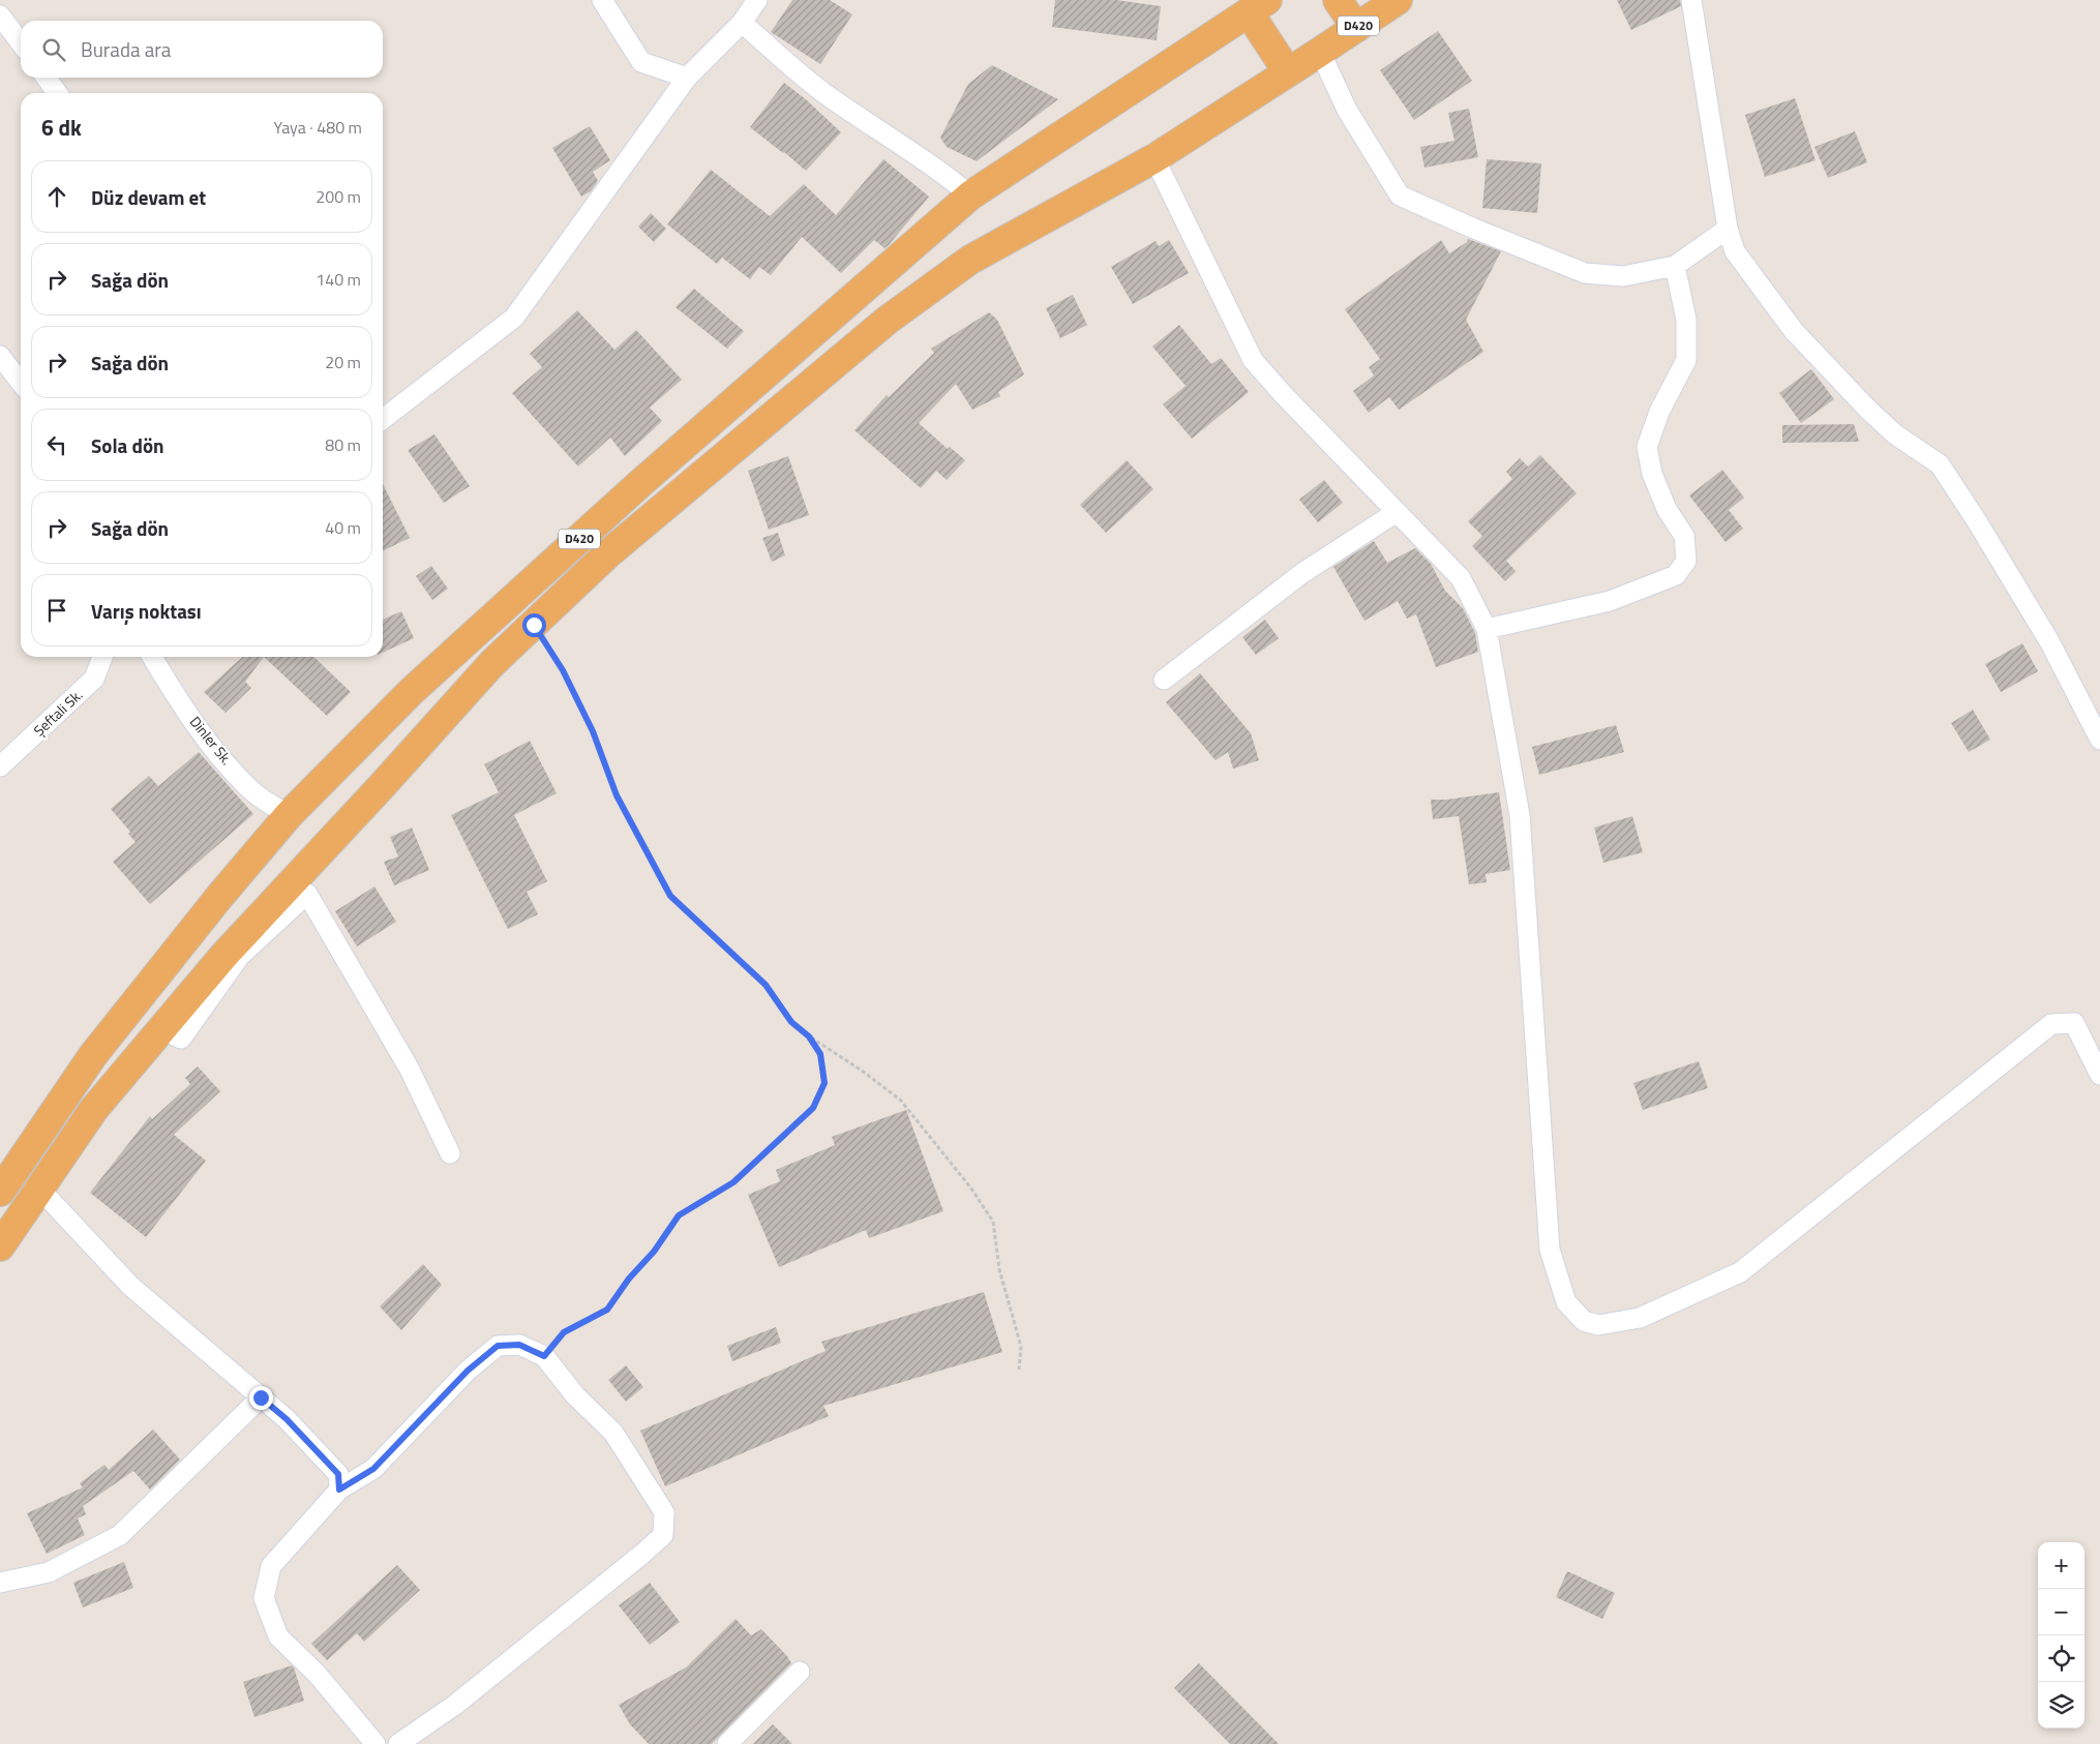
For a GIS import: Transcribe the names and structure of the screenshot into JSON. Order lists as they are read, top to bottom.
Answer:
{
  "streets": {
    "highway": ["D420"],
    "street": ["Şeftali Sk.", "Dinler Sk."]
  },
  "crossings": [
    ["D420", "Dinler Sk."]
  ],
  "page": {
    "search": "Burada ara",
    "heading": ["6 dk", "Yaya · 480 m"],
    "list": [
      ["Düz devam et", "200 m"],
      ["Sağa dön", "140 m"],
      ["Sağa dön", "20 m"],
      ["Sola dön", "80 m"],
      ["Sağa dön", "40 m"],
      "Varış noktası"
    ],
    "map_buttons": ["+", "−"]
  }
}
